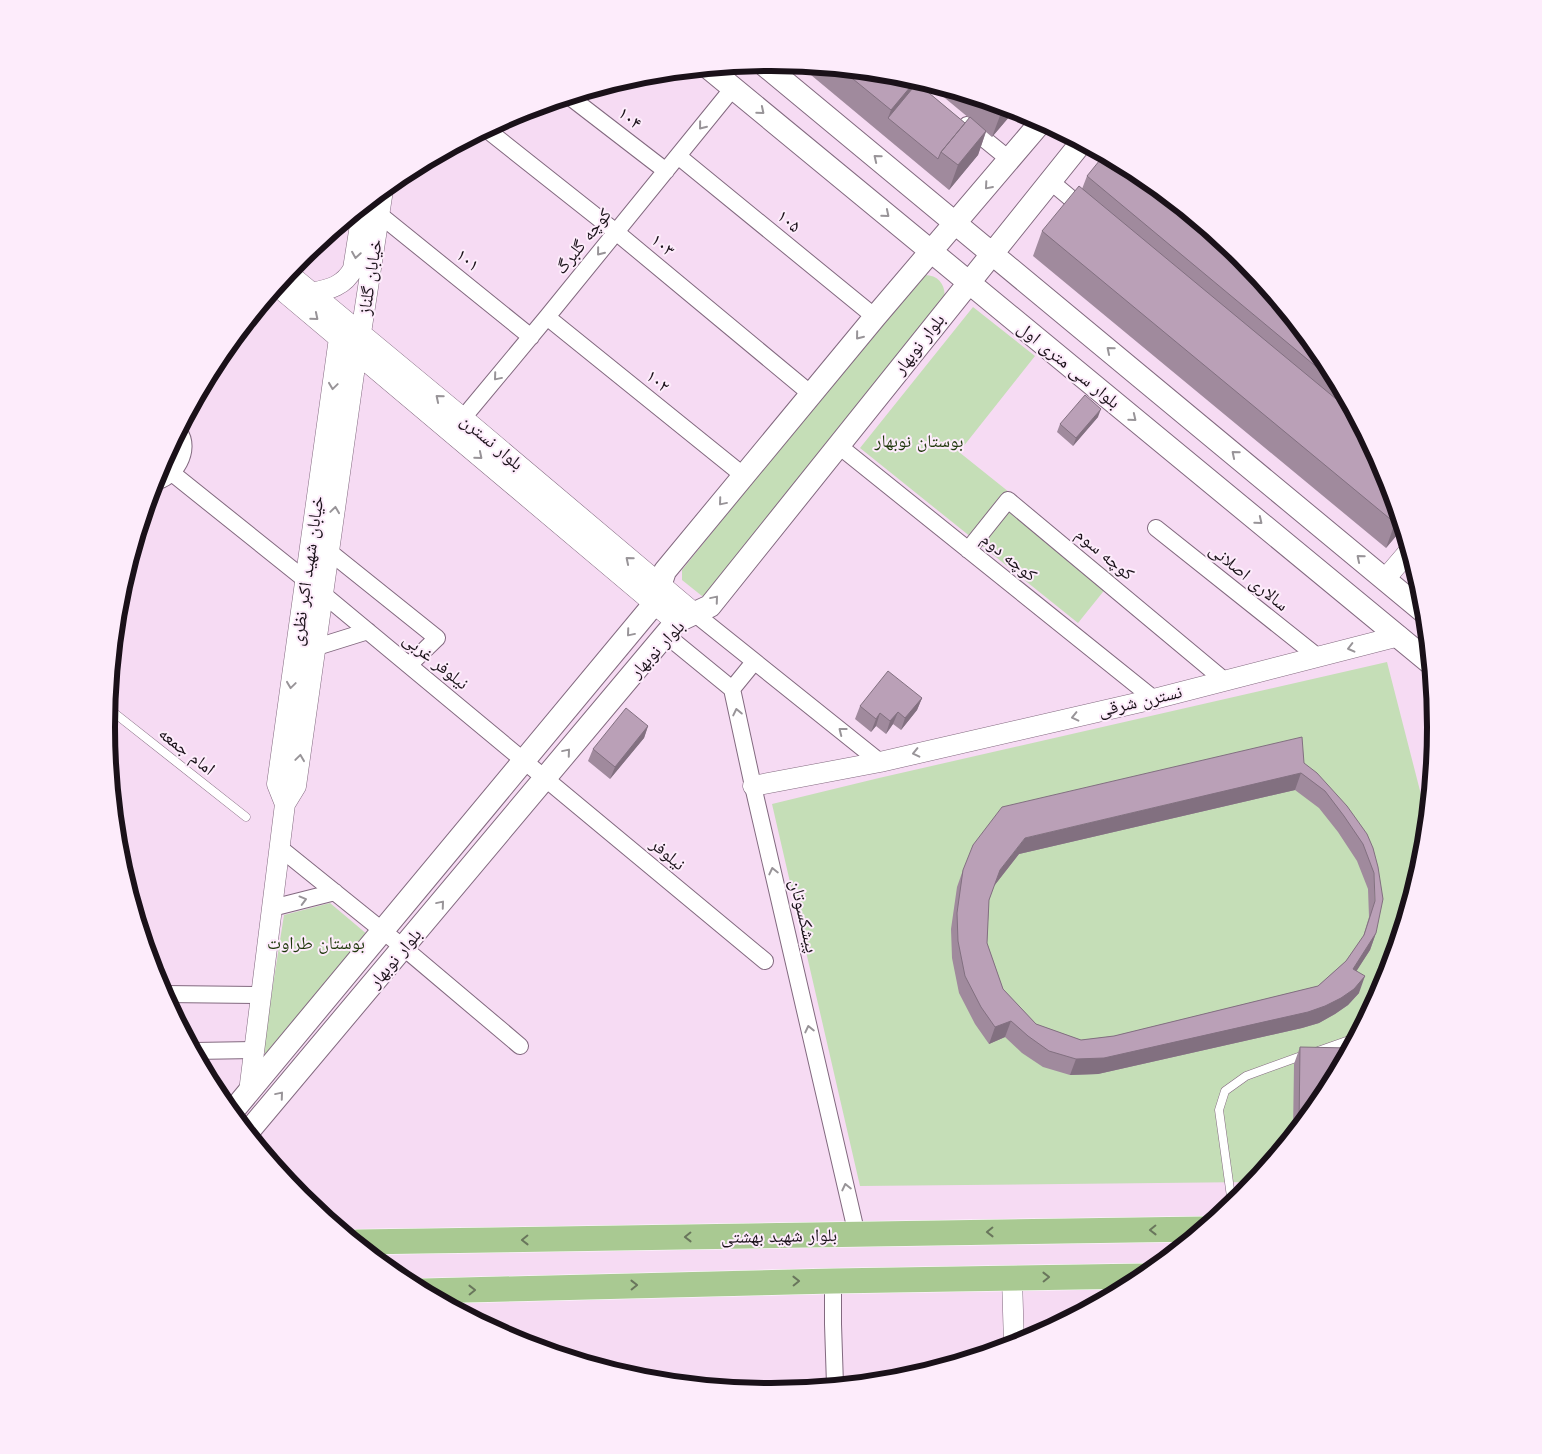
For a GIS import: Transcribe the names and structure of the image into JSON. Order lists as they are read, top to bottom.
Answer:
{
  "streets": {
    "main road": ["بلوار نوبهار", "بلوار سی متری اول", "بلوار شهید بهشتی"],
    "street": [
      "۱۰۴",
      "۱۰۵",
      "کوچه گلبرگ",
      "۱۰۳",
      "۱۰۱",
      "خیابان گلناز",
      "۱۰۲",
      "بلوار نسترن",
      "کوچه سوم",
      "کوچه دوم",
      "خیابان شهید اکبر نظری",
      "سالاری اصلانی",
      "نیلوفر غربی",
      "نسترن شرقی",
      "نیلوفر",
      "پیشکسوتان"
    ],
    "lane": ["امام جمعه"]
  },
  "crossings": [
    ["۱۰۴", "کوچه گلبرگ"],
    ["۱۰۵", "کوچه گلبرگ"],
    ["۱۰۵", "بلوار نوبهار"],
    ["کوچه گلبرگ", "۱۰۳"],
    ["کوچه گلبرگ", "۱۰۱"],
    ["کوچه گلبرگ", "بلوار سی متری اول"],
    ["کوچه گلبرگ", "۱۰۲"],
    ["کوچه گلبرگ", "بلوار نسترن"],
    ["۱۰۳", "بلوار نوبهار"],
    ["۱۰۱", "خیابان گلناز"],
    ["خیابان گلناز", "بلوار نسترن"],
    ["خیابان گلناز", "خیابان شهید اکبر نظری"],
    ["بلوار نوبهار", "بلوار سی متری اول"],
    ["بلوار نوبهار", "۱۰۲"],
    ["بلوار نوبهار", "بلوار نسترن"],
    ["بلوار نوبهار", "کوچه دوم"],
    ["بلوار نوبهار", "خیابان شهید اکبر نظری"],
    ["بلوار نوبهار", "نیلوفر غربی"],
    ["بلوار نوبهار", "نیلوفر"],
    ["بلوار سی متری اول", "نسترن شرقی"],
    ["بلوار نسترن", "خیابان شهید اکبر نظری"],
    ["کوچه سوم", "کوچه دوم"],
    ["کوچه سوم", "نسترن شرقی"],
    ["کوچه دوم", "نسترن شرقی"],
    ["خیابان شهید اکبر نظری", "نیلوفر غربی"],
    ["سالاری اصلانی", "نسترن شرقی"],
    ["نیلوفر غربی", "نیلوفر"],
    ["نسترن شرقی", "پیشکسوتان"],
    ["پیشکسوتان", "بلوار شهید بهشتی"]
  ],
  "one_way": [
    "کوچه گلبرگ",
    "خیابان گلناز",
    "نسترن شرقی",
    "پیشکسوتان"
  ],
  "parks": ["بوستان نوبهار", "بوستان طراوت"]
}
